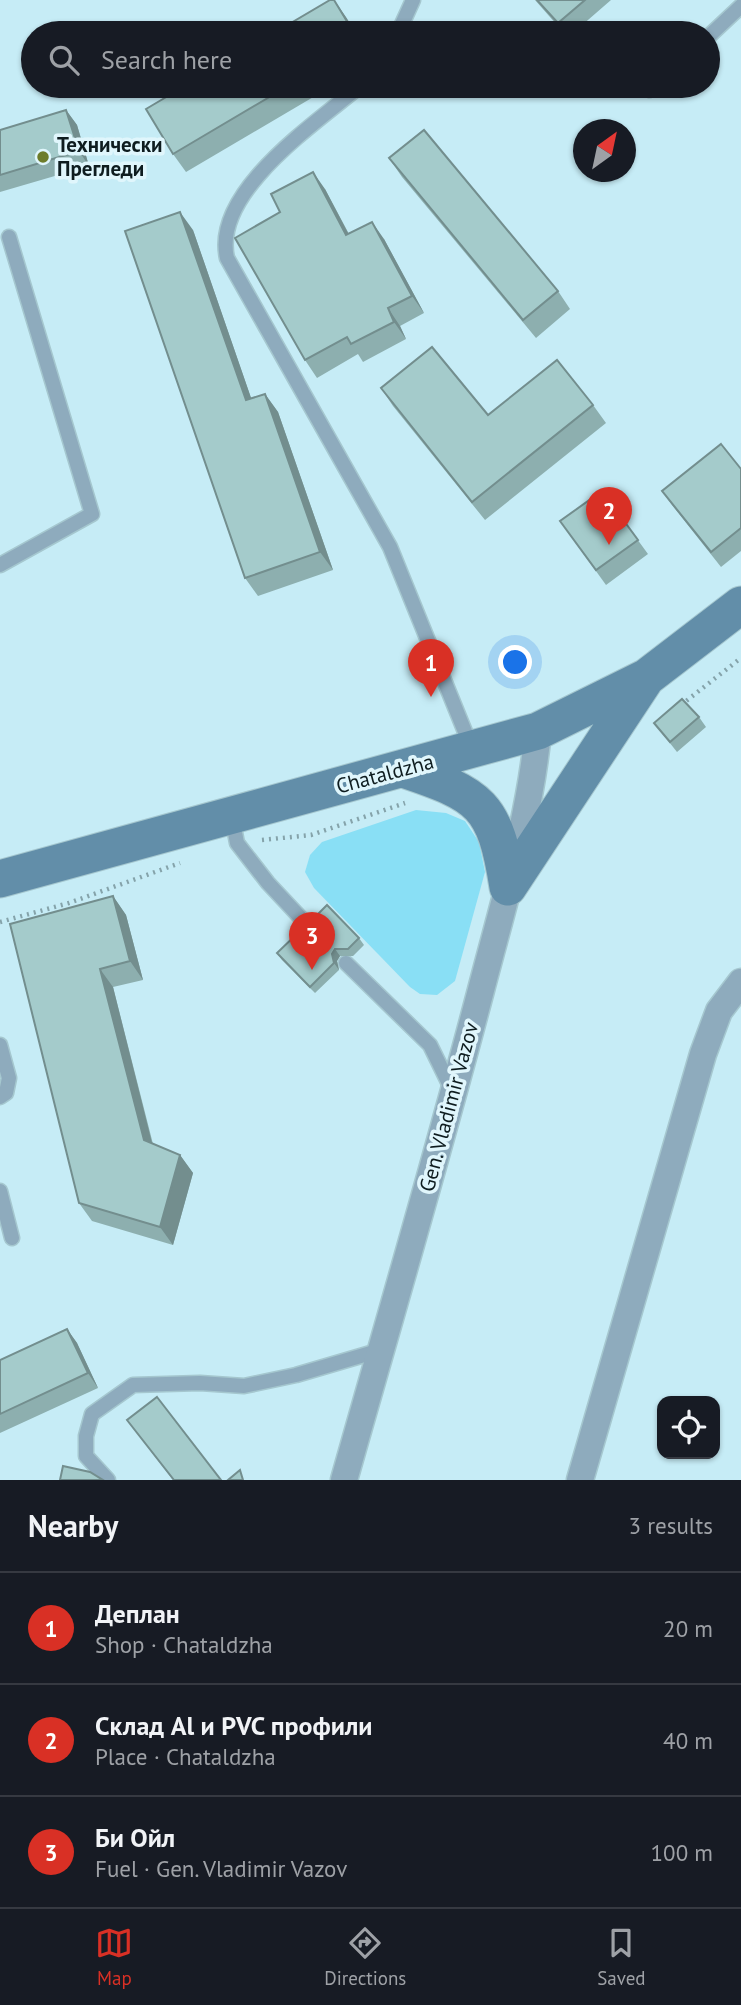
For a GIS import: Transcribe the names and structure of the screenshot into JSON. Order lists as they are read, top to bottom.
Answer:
{
  "streets": {
    "main road": ["Chataldzha"],
    "street": ["Gen. Vladimir Vazov"]
  },
  "crossings": [
    ["Chataldzha", "Gen. Vladimir Vazov"]
  ],
  "places": ["Технически Прегледи"],
  "north": "top right",
  "page": {
    "search": "Search here",
    "pins": ["2", "1", "3"],
    "heading": ["Nearby", "3 results"],
    "list": [
      {
        "mark": "1",
        "name": "Деплан",
        "note": "Shop · Chataldzha",
        "value": "20 m"
      },
      {
        "mark": "2",
        "name": "Склад Al и PVC профили",
        "note": "Place · Chataldzha",
        "value": "40 m"
      },
      {
        "mark": "3",
        "name": "Би Ойл",
        "note": "Fuel · Gen. Vladimir Vazov",
        "value": "100 m"
      }
    ],
    "nav": ["Map", "Directions", "Saved"]
  }
}
